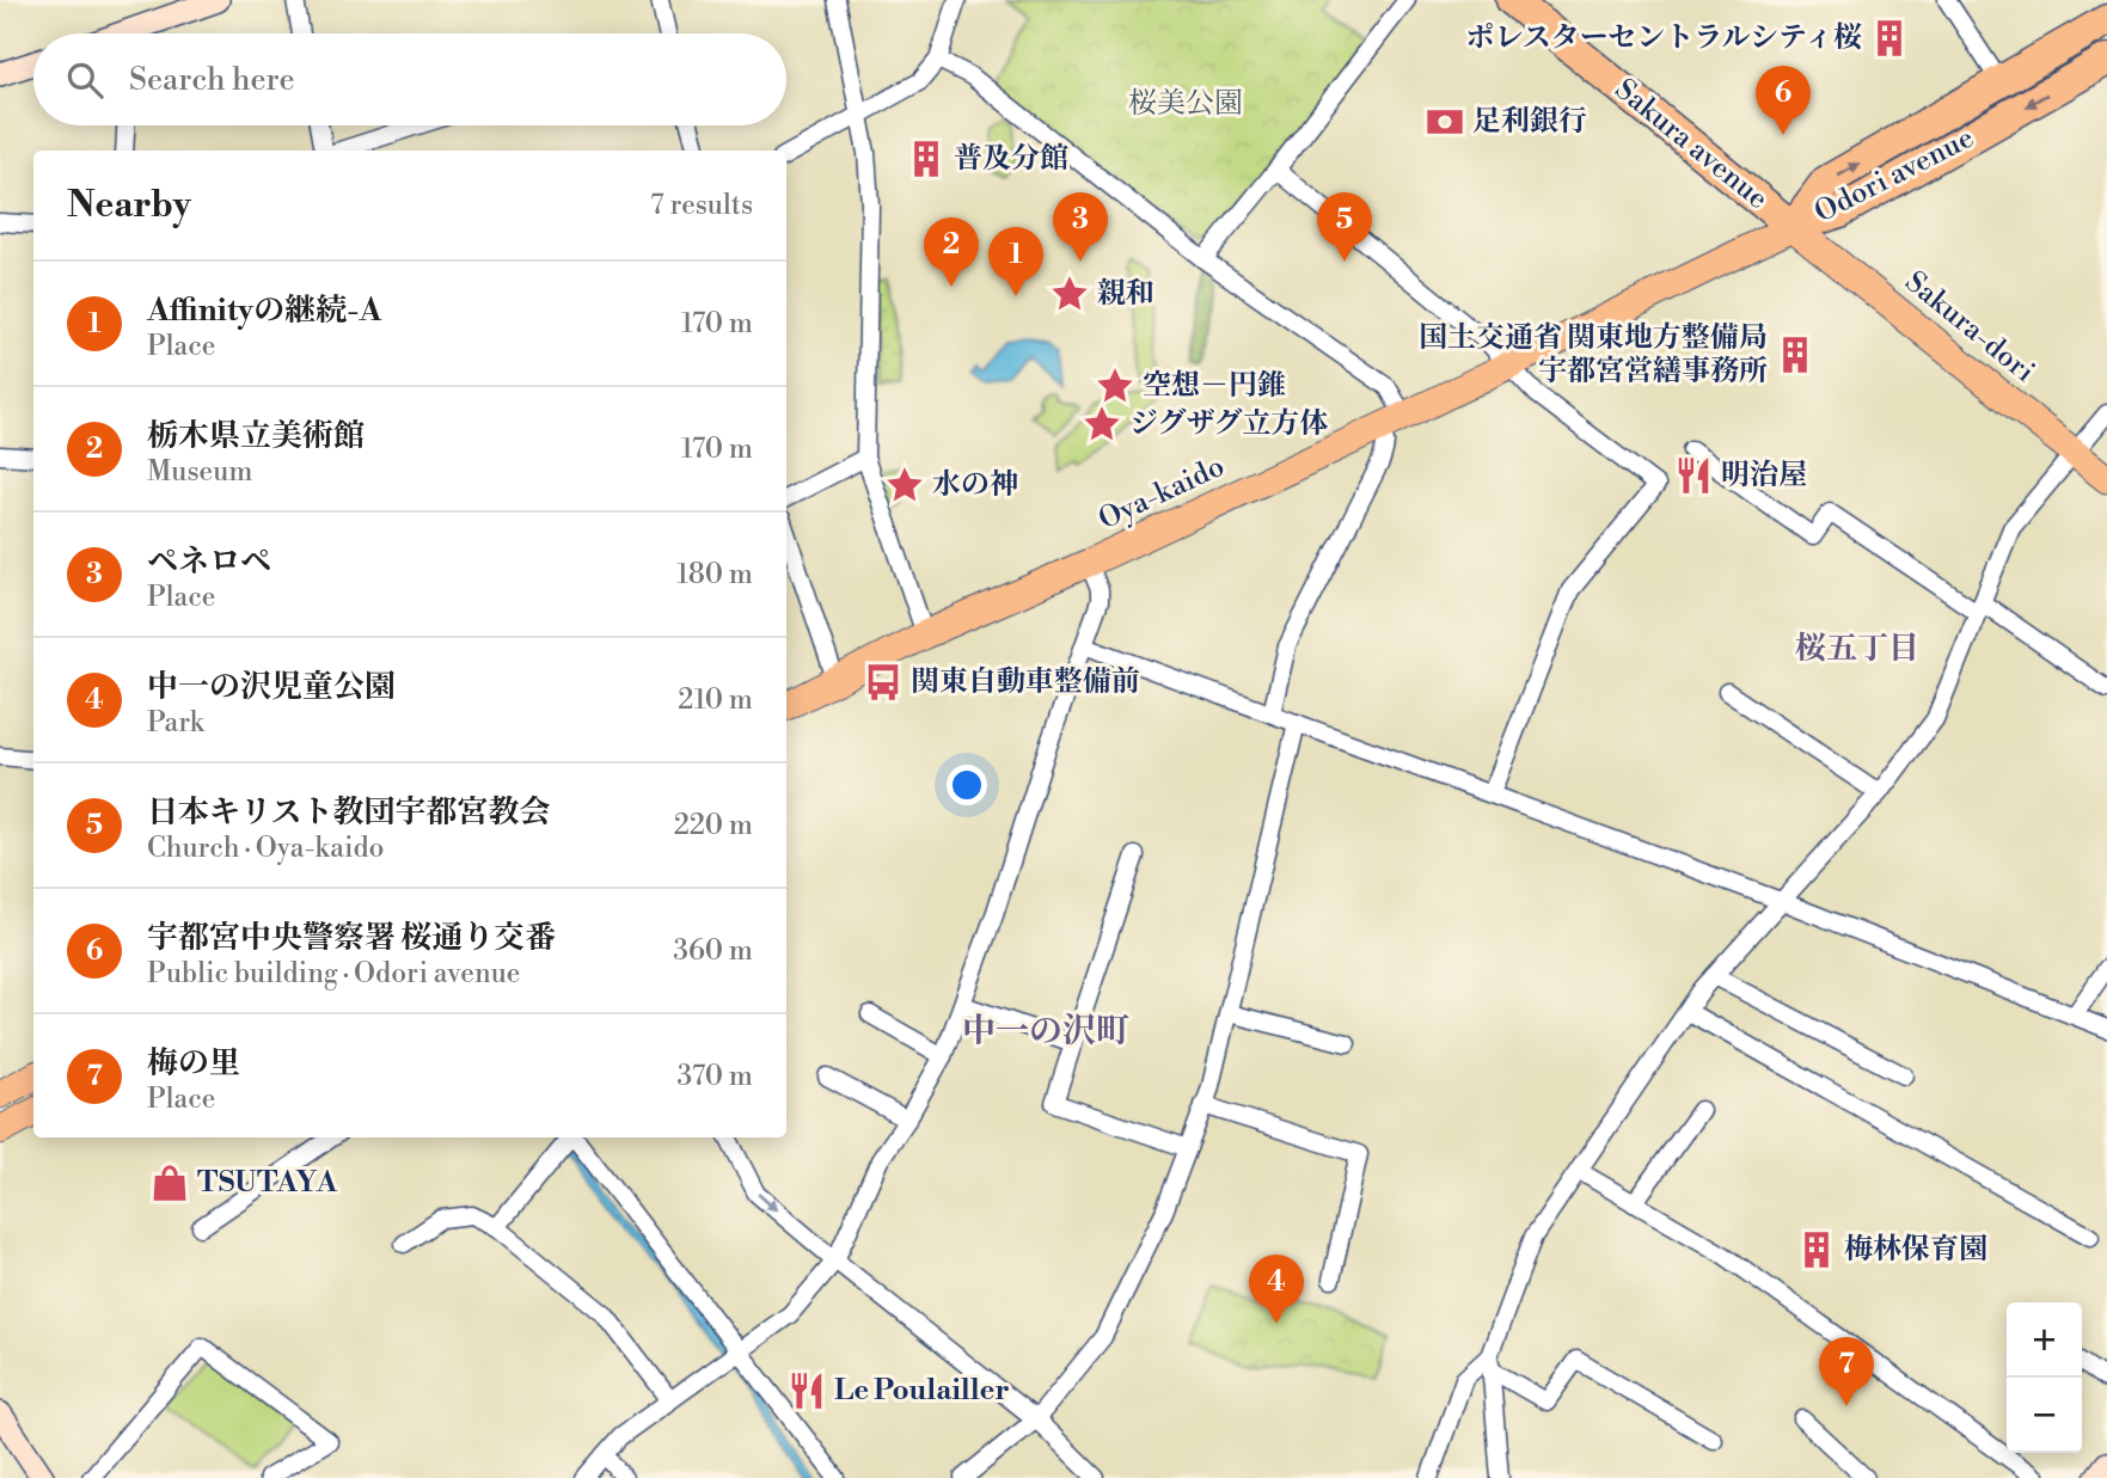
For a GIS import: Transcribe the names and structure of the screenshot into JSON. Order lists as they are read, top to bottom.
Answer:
{
  "streets": {
    "highway": ["Sakura avenue", "Odori avenue"],
    "main road": ["Sakura-dori", "Oya-kaido"]
  },
  "crossings": [
    ["Sakura avenue", "Odori avenue"],
    ["Sakura avenue", "Sakura-dori"],
    ["Sakura avenue", "Oya-kaido"],
    ["Odori avenue", "Sakura-dori"],
    ["Odori avenue", "Oya-kaido"],
    ["Sakura-dori", "Oya-kaido"]
  ],
  "districts": ["桜五丁目", "中一の沢町"],
  "parks": ["桜美公園"],
  "places": {
    "building": [
      "ポレスターセントラルシティ桜",
      "普及分館",
      "国土交通省 関東地方整備局 宇都宮営繕事務所",
      "梅林保育園"
    ],
    "bank": ["足利銀行"],
    "place": [
      "親和",
      "空想－円錐",
      "ジグザグ立方体",
      "水の神"
    ],
    "restaurant": ["明治屋", "Le Poulailler"],
    "bus stop": ["関東自動車整備前"],
    "shop": ["TSUTAYA"]
  },
  "page": {
    "search": "Search here",
    "pins": [
      "6",
      "3",
      "5",
      "2",
      "1",
      "4",
      "7"
    ],
    "heading": ["Nearby", "7 results"],
    "list": [
      {
        "mark": "1",
        "name": "Affinityの継続-A",
        "note": "Place",
        "value": "170 m"
      },
      {
        "mark": "2",
        "name": "栃木県立美術館",
        "note": "Museum",
        "value": "170 m"
      },
      {
        "mark": "3",
        "name": "ペネロペ",
        "note": "Place",
        "value": "180 m"
      },
      {
        "mark": "4",
        "name": "中一の沢児童公園",
        "note": "Park",
        "value": "210 m"
      },
      {
        "mark": "5",
        "name": "日本キリスト教団宇都宮教会",
        "note": "Church · Oya-kaido",
        "value": "220 m"
      },
      {
        "mark": "6",
        "name": "宇都宮中央警察署 桜通り交番",
        "note": "Public building · Odori avenue",
        "value": "360 m"
      },
      {
        "mark": "7",
        "name": "梅の里",
        "note": "Place",
        "value": "370 m"
      }
    ],
    "map_buttons": ["+", "−"]
  }
}
